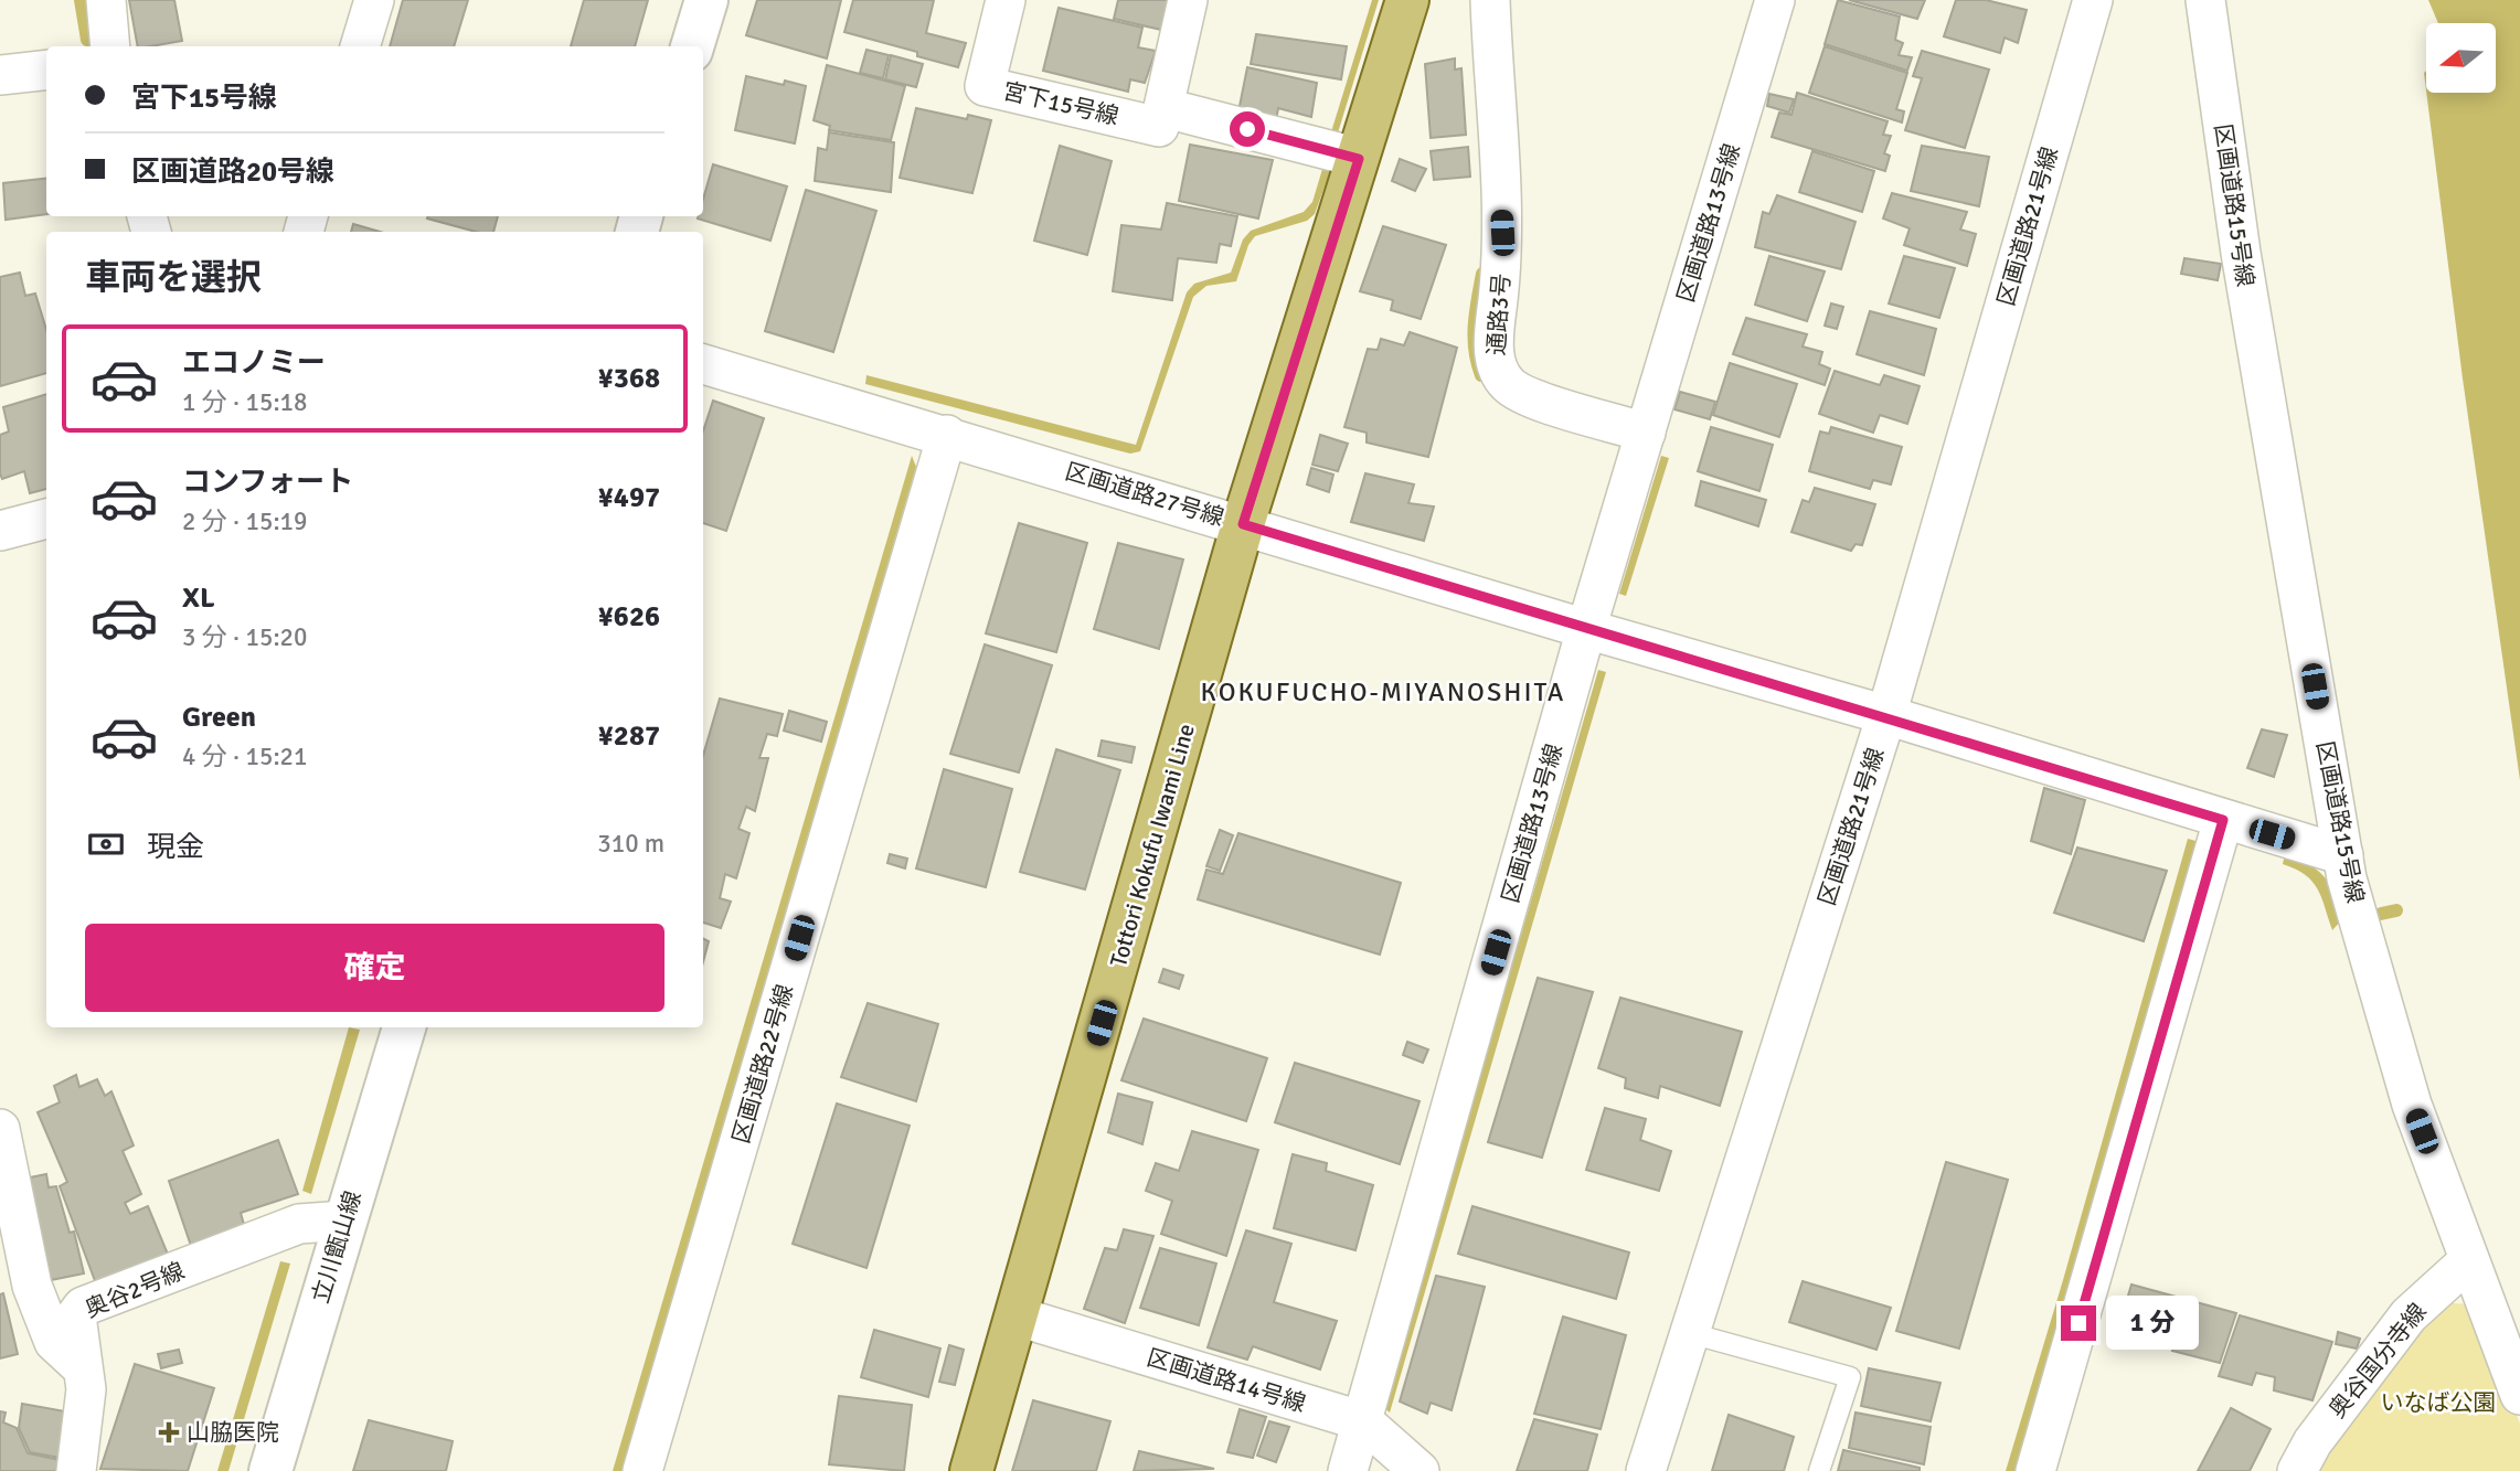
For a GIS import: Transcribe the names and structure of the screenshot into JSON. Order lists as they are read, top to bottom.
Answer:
{
  "streets": {
    "main road": ["Tottori Kokufu Iwami Line"],
    "street": [
      "宮下15号線",
      "区画道路15号線",
      "区画道路13号線",
      "区画道路21号線",
      "通路3号",
      "区画道路27号線",
      "区画道路22号線",
      "立川甑山線",
      "奥谷2号線",
      "奥谷国分寺線",
      "区画道路14号線"
    ]
  },
  "crossings": [
    ["区画道路15号線", "区画道路27号線"],
    ["区画道路15号線", "奥谷国分寺線"],
    ["区画道路13号線", "通路3号"],
    ["区画道路13号線", "区画道路27号線"],
    ["区画道路13号線", "区画道路14号線"],
    ["区画道路21号線", "区画道路27号線"],
    ["区画道路27号線", "Tottori Kokufu Iwami Line"],
    ["区画道路27号線", "区画道路22号線"],
    ["Tottori Kokufu Iwami Line", "区画道路14号線"],
    ["立川甑山線", "奥谷2号線"]
  ],
  "districts": ["KOKUFUCHO-MIYANOSHITA"],
  "parks": ["いなば公園"],
  "places": {
    "health": ["山脇医院"]
  },
  "north": "left",
  "page": {
    "banner": ["宮下15号線", "区画道路20号線"],
    "heading": "車両を選択",
    "list": [
      {
        "name": "エコノミー",
        "note": "1 分 · 15:18",
        "value": "¥368"
      },
      {
        "name": "コンフォート",
        "note": "2 分 · 15:19",
        "value": "¥497"
      },
      {
        "name": "XL",
        "note": "3 分 · 15:20",
        "value": "¥626"
      },
      {
        "name": "Green",
        "note": "4 分 · 15:21",
        "value": "¥287"
      }
    ],
    "pay": ["現金", "310 m"],
    "buttons": "確定",
    "bubble": "1 分"
  }
}
